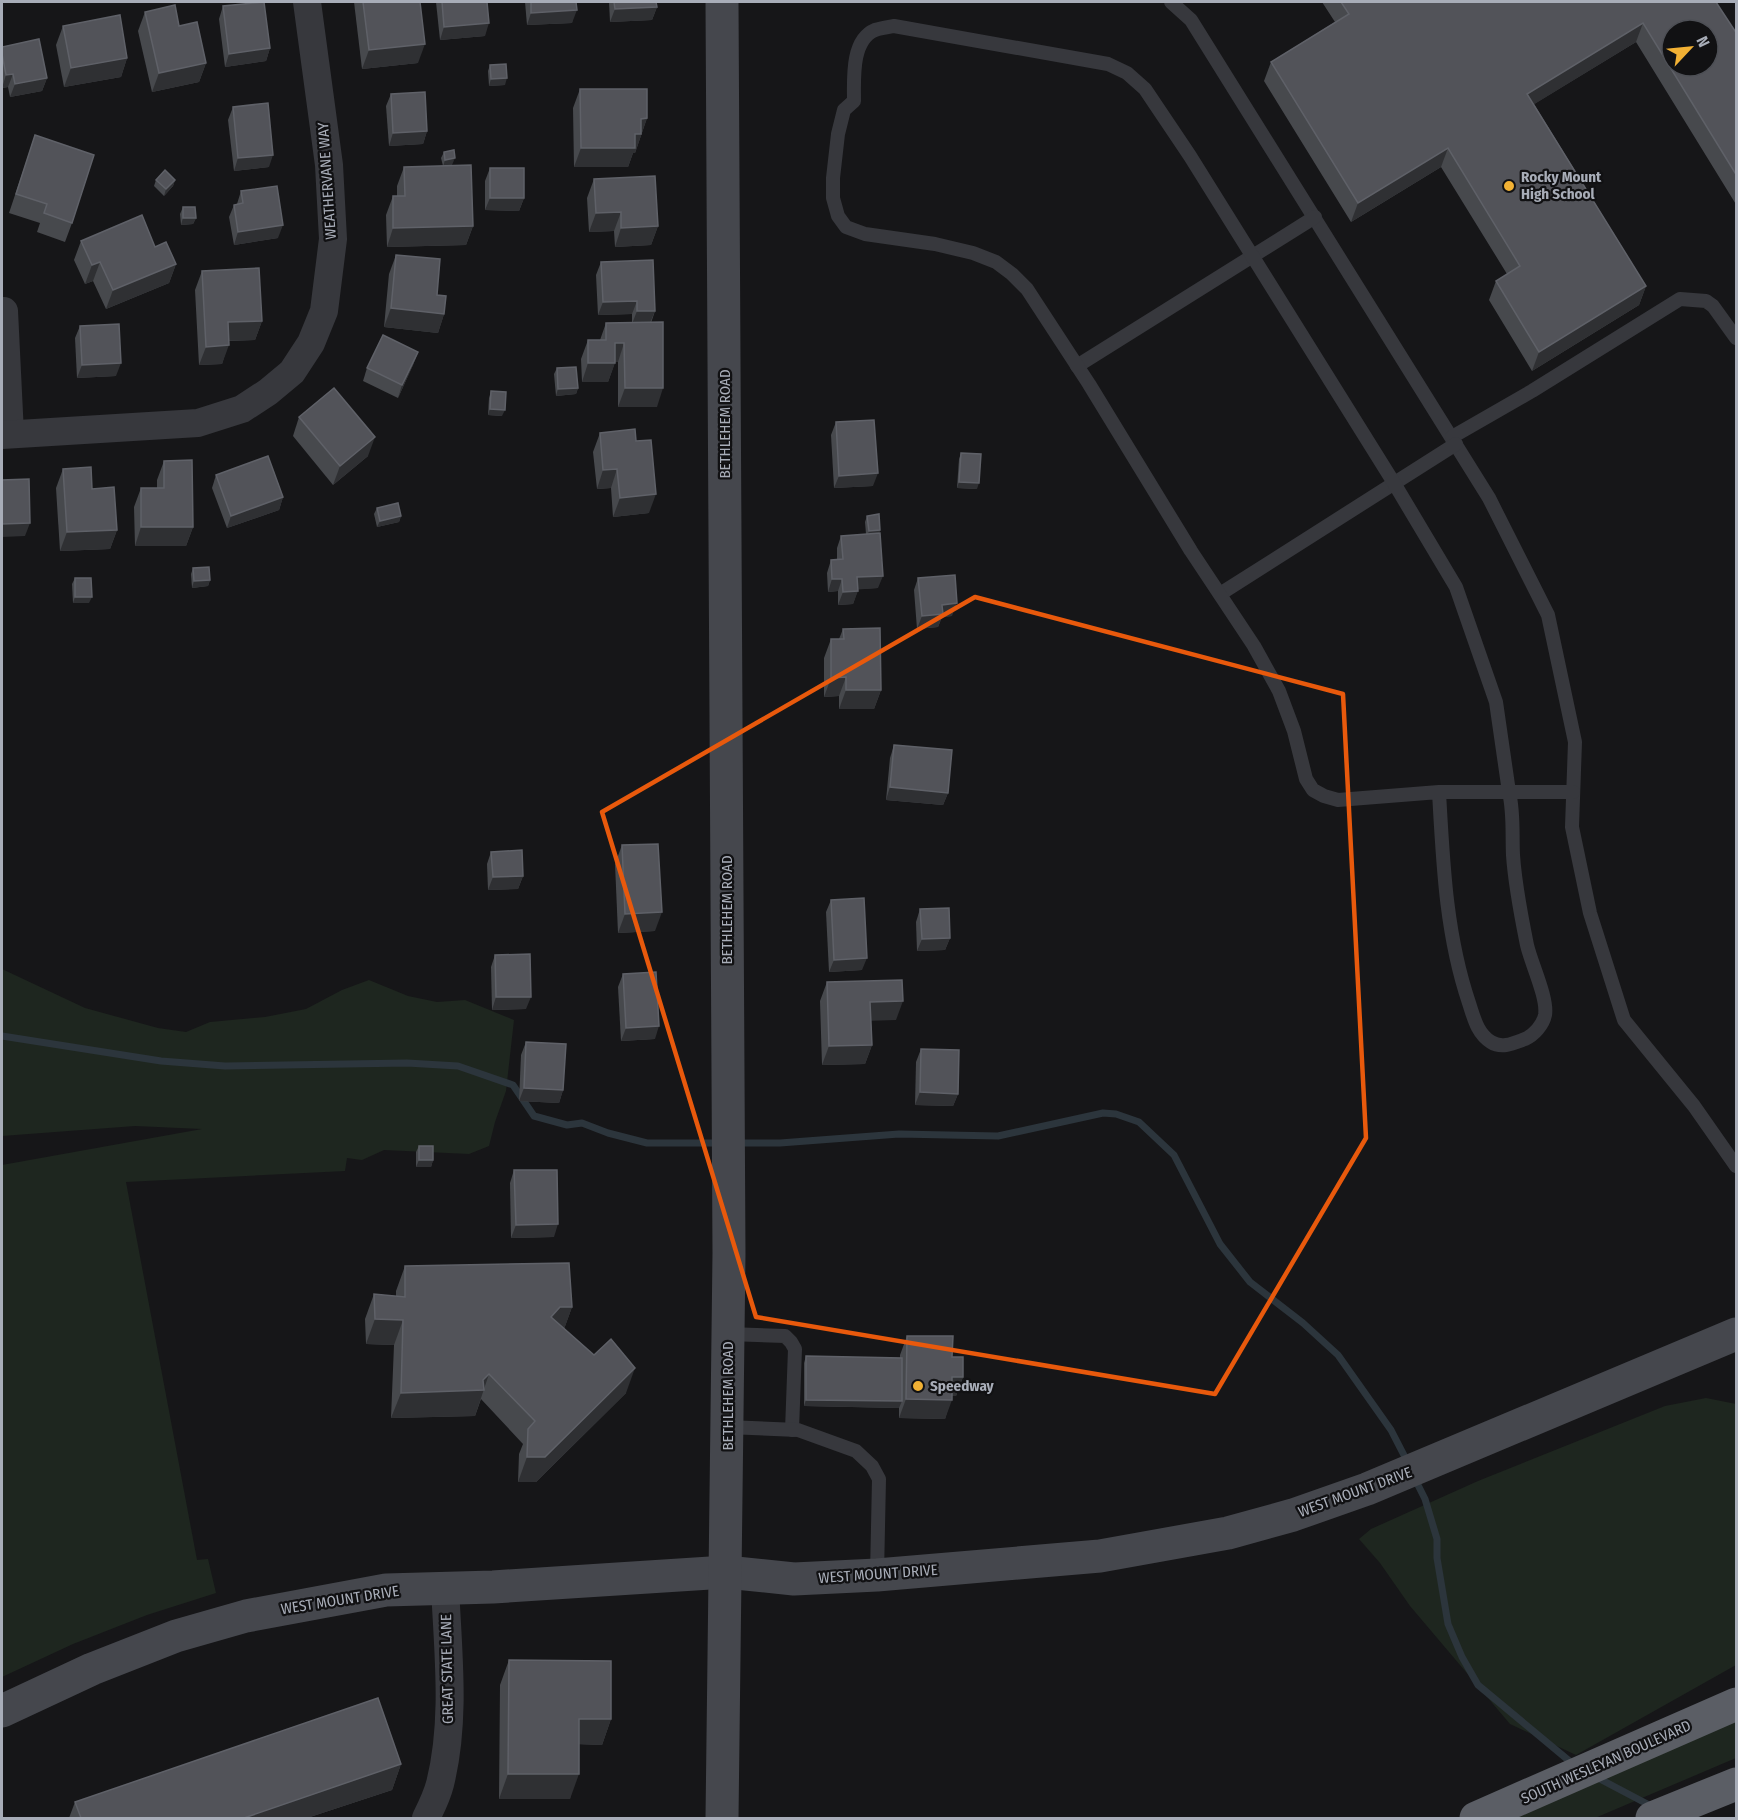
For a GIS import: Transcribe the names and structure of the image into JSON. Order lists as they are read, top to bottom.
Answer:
{
  "streets": {
    "highway": ["SOUTH WESLEYAN BOULEVARD"],
    "main road": ["BETHLEHEM ROAD", "WEST MOUNT DRIVE"],
    "street": ["WEATHERVANE WAY", "GREAT STATE LANE"]
  },
  "crossings": [
    ["BETHLEHEM ROAD", "WEST MOUNT DRIVE"],
    ["WEST MOUNT DRIVE", "GREAT STATE LANE"]
  ],
  "places": ["Rocky Mount High School", "Speedway"],
  "north": "top right"
}
